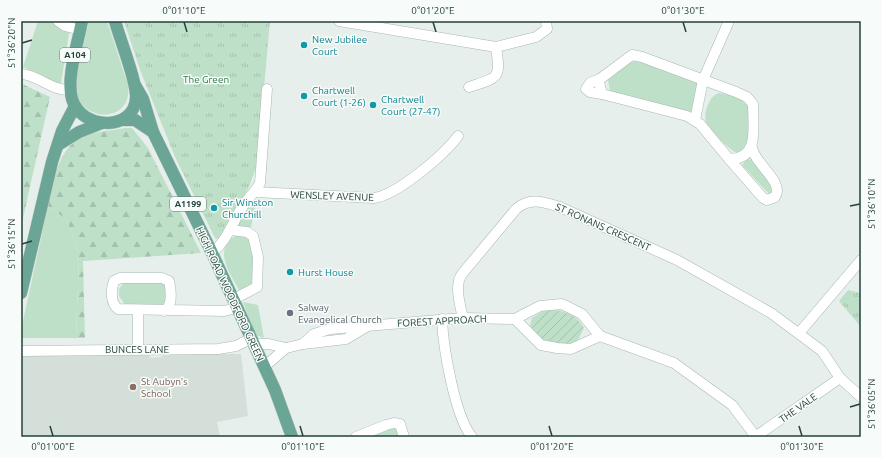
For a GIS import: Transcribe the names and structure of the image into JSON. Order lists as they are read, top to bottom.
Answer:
{
  "streets": {
    "main road": ["A104", "A1199", "HIGH ROAD WOODFORD GREEN"],
    "street": [
      "WENSLEY AVENUE",
      "ST RONANS CRESCENT",
      "FOREST APPROACH",
      "BUNCES LANE",
      "THE VALE"
    ]
  },
  "crossings": [
    ["A1199", "HIGH ROAD WOODFORD GREEN"],
    ["ST RONANS CRESCENT", "FOREST APPROACH"],
    ["ST RONANS CRESCENT", "THE VALE"],
    ["HIGH ROAD WOODFORD GREEN", "FOREST APPROACH"],
    ["HIGH ROAD WOODFORD GREEN", "BUNCES LANE"],
    ["FOREST APPROACH", "BUNCES LANE"]
  ],
  "parks": ["The Green"],
  "places": [
    "New Jubilee Court",
    "Chartwell Court (1-26)",
    "Chartwell Court (27-47)",
    "Sir Winston Churchill",
    "Hurst House",
    "Salway Evangelical Church",
    "St Aubyn's School"
  ],
  "coordinates": [
    "0°01'10\"E",
    "0°01'20\"E",
    "0°01'30\"E",
    "51°36'20\"N",
    "51°36'10\"N",
    "51°36'15\"N",
    "51°36'05\"N",
    "0°01'00\"E"
  ]
}
